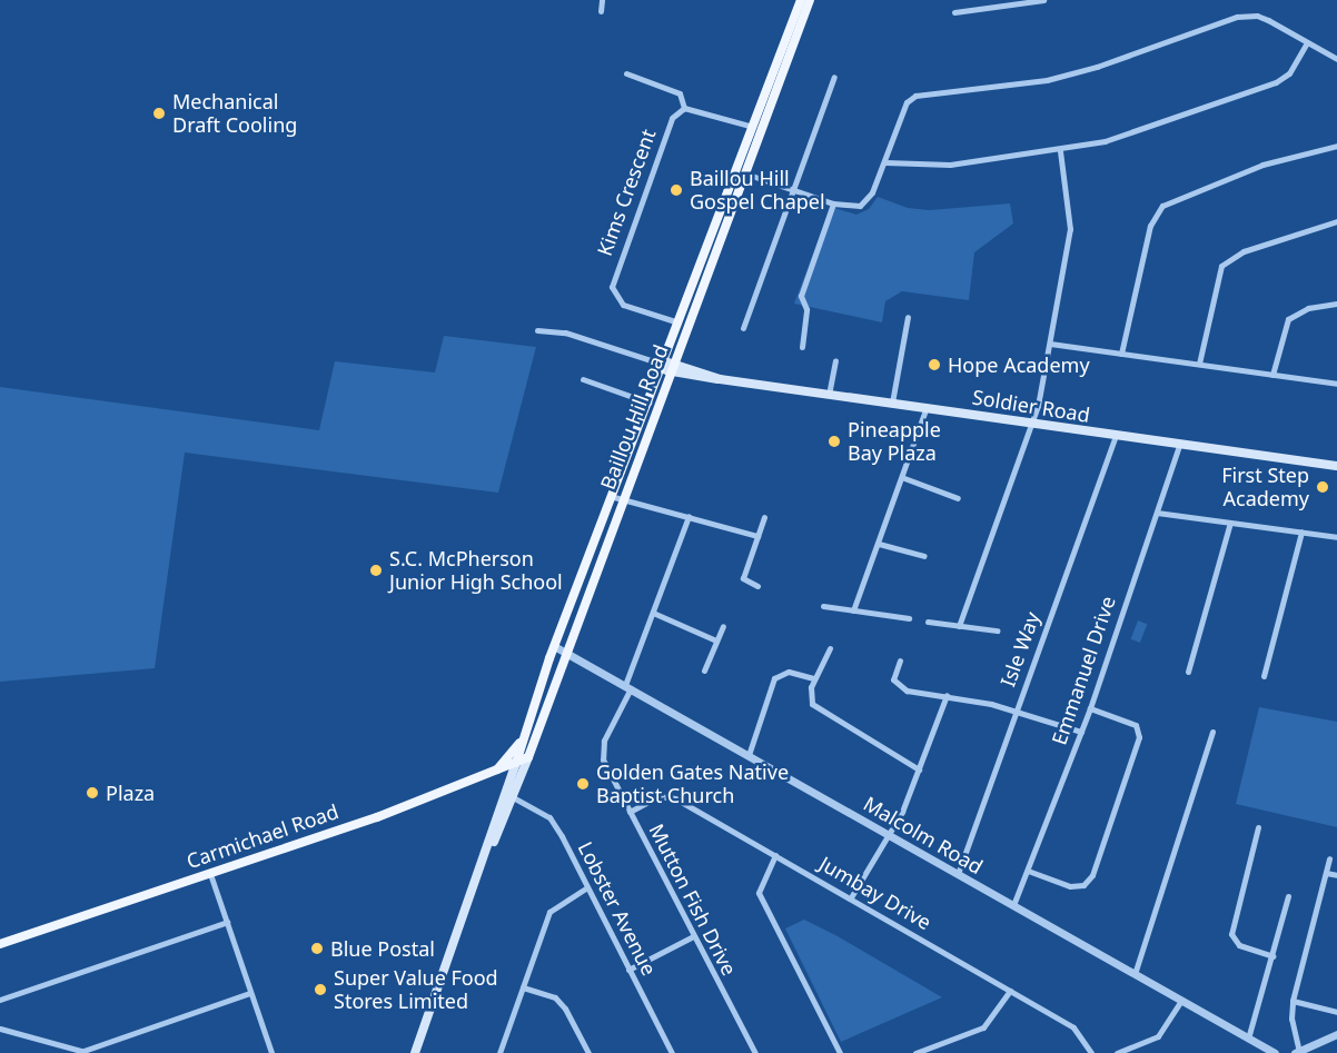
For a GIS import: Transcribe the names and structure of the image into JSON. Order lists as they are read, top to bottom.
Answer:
{
  "streets": {
    "main road": ["Soldier Road", "Baillou Hill Road", "Carmichael Road"],
    "street": [
      "Kims Crescent",
      "Isle Way",
      "Emmanuel Drive",
      "Malcolm Road",
      "Jumbay Drive",
      "Mutton Fish Drive",
      "Lobster Avenue"
    ]
  },
  "crossings": [
    ["Kims Crescent", "Baillou Hill Road"],
    ["Soldier Road", "Baillou Hill Road"],
    ["Soldier Road", "Isle Way"],
    ["Soldier Road", "Emmanuel Drive"],
    ["Baillou Hill Road", "Malcolm Road"],
    ["Baillou Hill Road", "Carmichael Road"],
    ["Baillou Hill Road", "Lobster Avenue"],
    ["Isle Way", "Malcolm Road"],
    ["Emmanuel Drive", "Malcolm Road"],
    ["Malcolm Road", "Mutton Fish Drive"],
    ["Jumbay Drive", "Mutton Fish Drive"]
  ],
  "places": [
    "Mechanical Draft Cooling",
    "Baillou Hill Gospel Chapel",
    "Hope Academy",
    "Pineapple Bay Plaza",
    "First Step Academy",
    "S.C. McPherson Junior High School",
    "Golden Gates Native Baptist Church",
    "Plaza",
    "Blue Postal",
    "Super Value Food Stores Limited"
  ]
}
